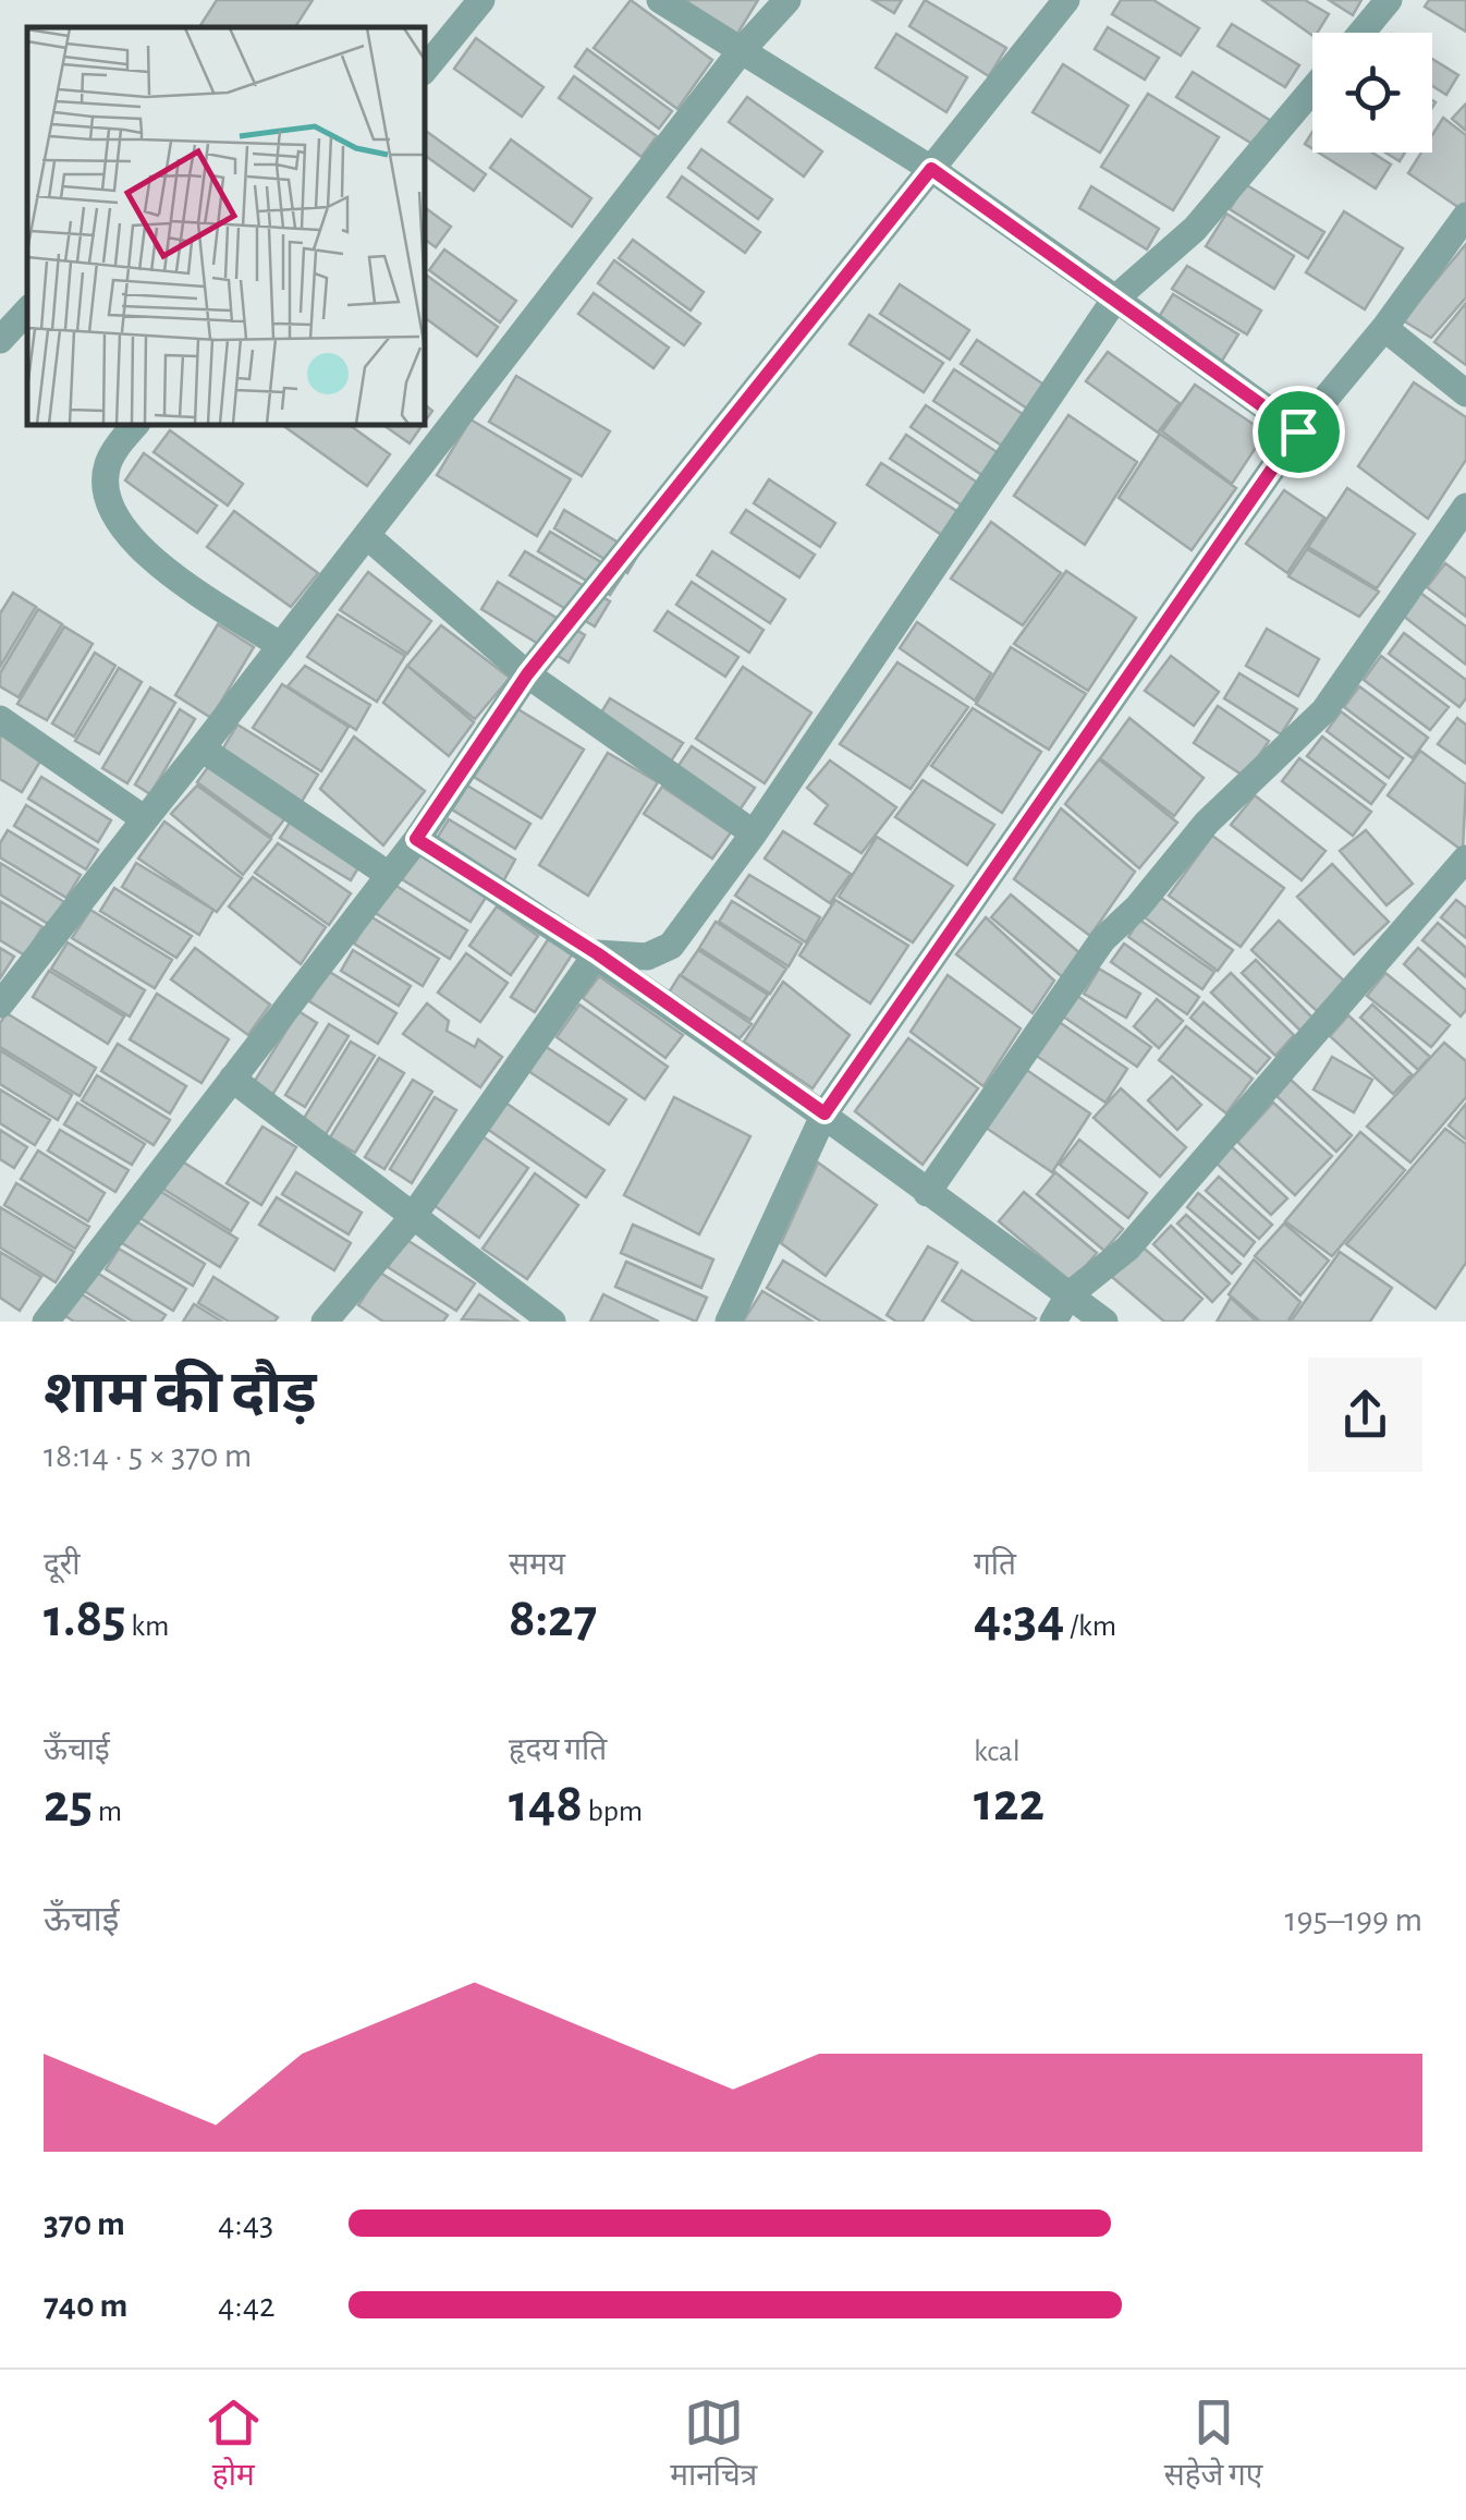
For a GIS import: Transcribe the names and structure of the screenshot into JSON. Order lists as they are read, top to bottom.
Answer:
{
  "page": {
    "heading": ["शाम की दौड़", "18:14 · 5 × 370 m"],
    "stats": [
      ["दूरी", "1.85 km"],
      ["समय", "8:27"],
      ["गति", "4:34 /km"],
      ["ऊँचाई", "25 m"],
      ["हृदय गति", "148 bpm"],
      ["kcal", "122"]
    ],
    "chart": ["ऊँचाई", "195–199 m"],
    "list": [
      {
        "name": "370 m",
        "note": "4:43"
      },
      {
        "name": "740 m",
        "note": "4:42"
      }
    ],
    "tabs": ["होम", "मानचित्र", "सहेजे गए"]
  }
}
